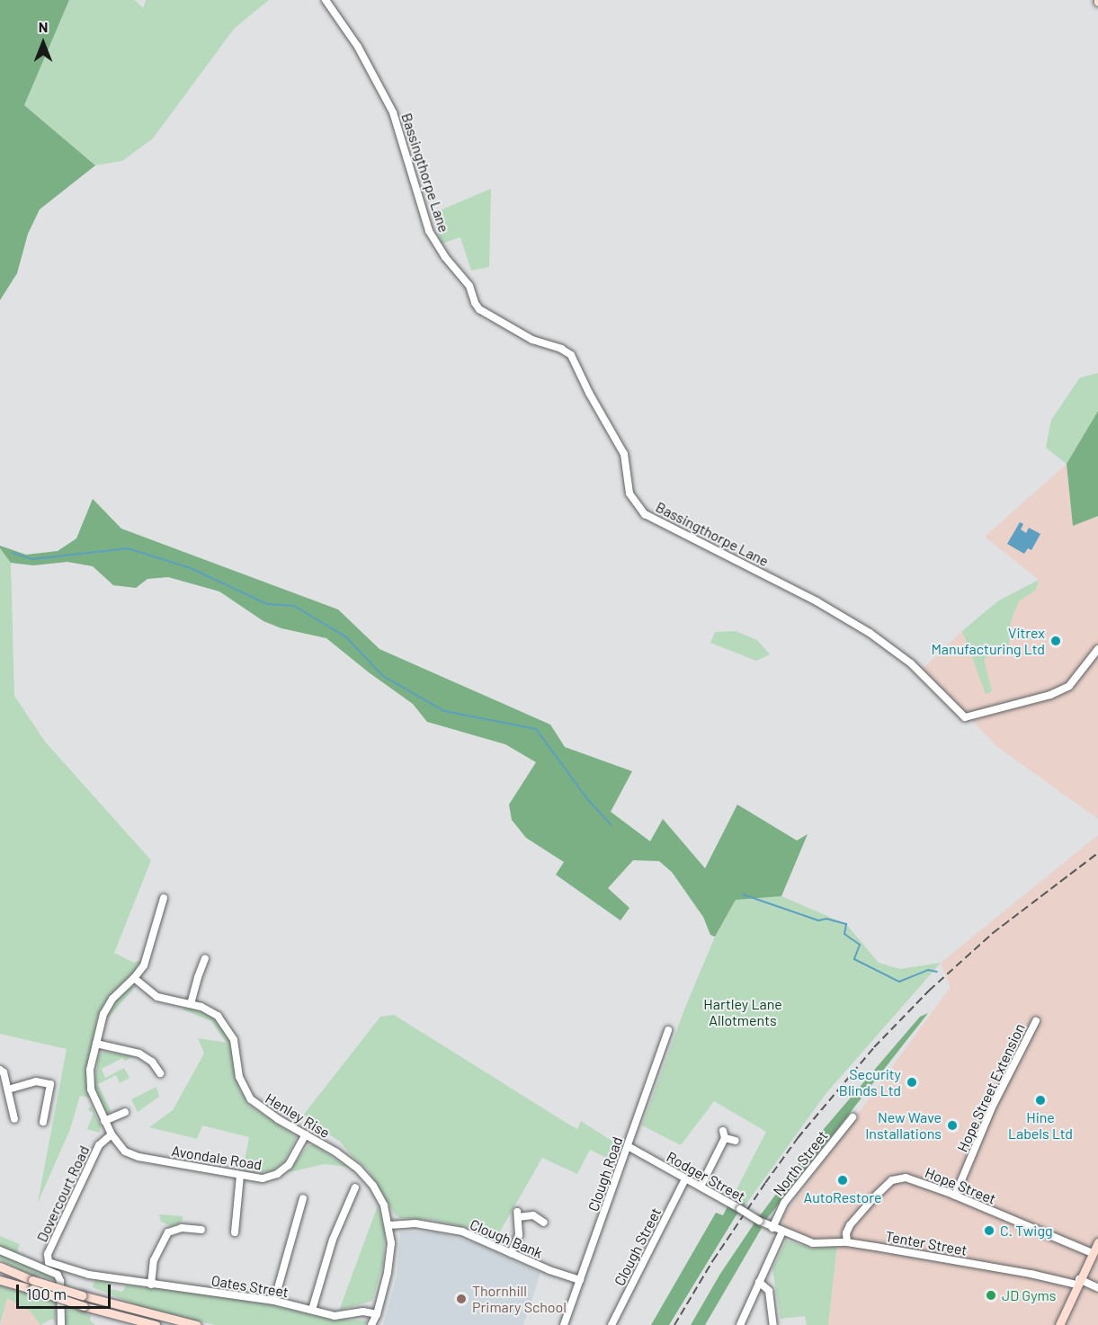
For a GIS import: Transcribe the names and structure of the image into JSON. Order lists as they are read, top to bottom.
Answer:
{
  "streets": {
    "street": [
      "Bassingthorpe Lane",
      "Hope Street Extension",
      "Henley Rise",
      "Avondale Road",
      "North Street",
      "Clough Road",
      "Rodger Street",
      "Hope Street",
      "Dovercourt Road",
      "Clough Bank",
      "Tenter Street",
      "Clough Street",
      "Oates Street"
    ]
  },
  "crossings": [
    ["Hope Street Extension", "Hope Street"],
    ["Henley Rise", "Avondale Road"],
    ["Henley Rise", "Clough Bank"],
    ["Henley Rise", "Oates Street"],
    ["Avondale Road", "Dovercourt Road"],
    ["North Street", "Rodger Street"],
    ["North Street", "Tenter Street"],
    ["Clough Road", "Rodger Street"],
    ["Clough Road", "Clough Bank"],
    ["Rodger Street", "Tenter Street"],
    ["Rodger Street", "Clough Street"],
    ["Hope Street", "Tenter Street"],
    ["Dovercourt Road", "Oates Street"]
  ],
  "parks": ["Hartley Lane Allotments"],
  "places": [
    "Vitrex Manufacturing Ltd",
    "Security Blinds Ltd",
    "Hine Labels Ltd",
    "New Wave Installations",
    "AutoRestore",
    "C. Twigg",
    "JD Gyms",
    "Thornhill Primary School"
  ],
  "scale_bar": "100 m",
  "north": "top"
}
